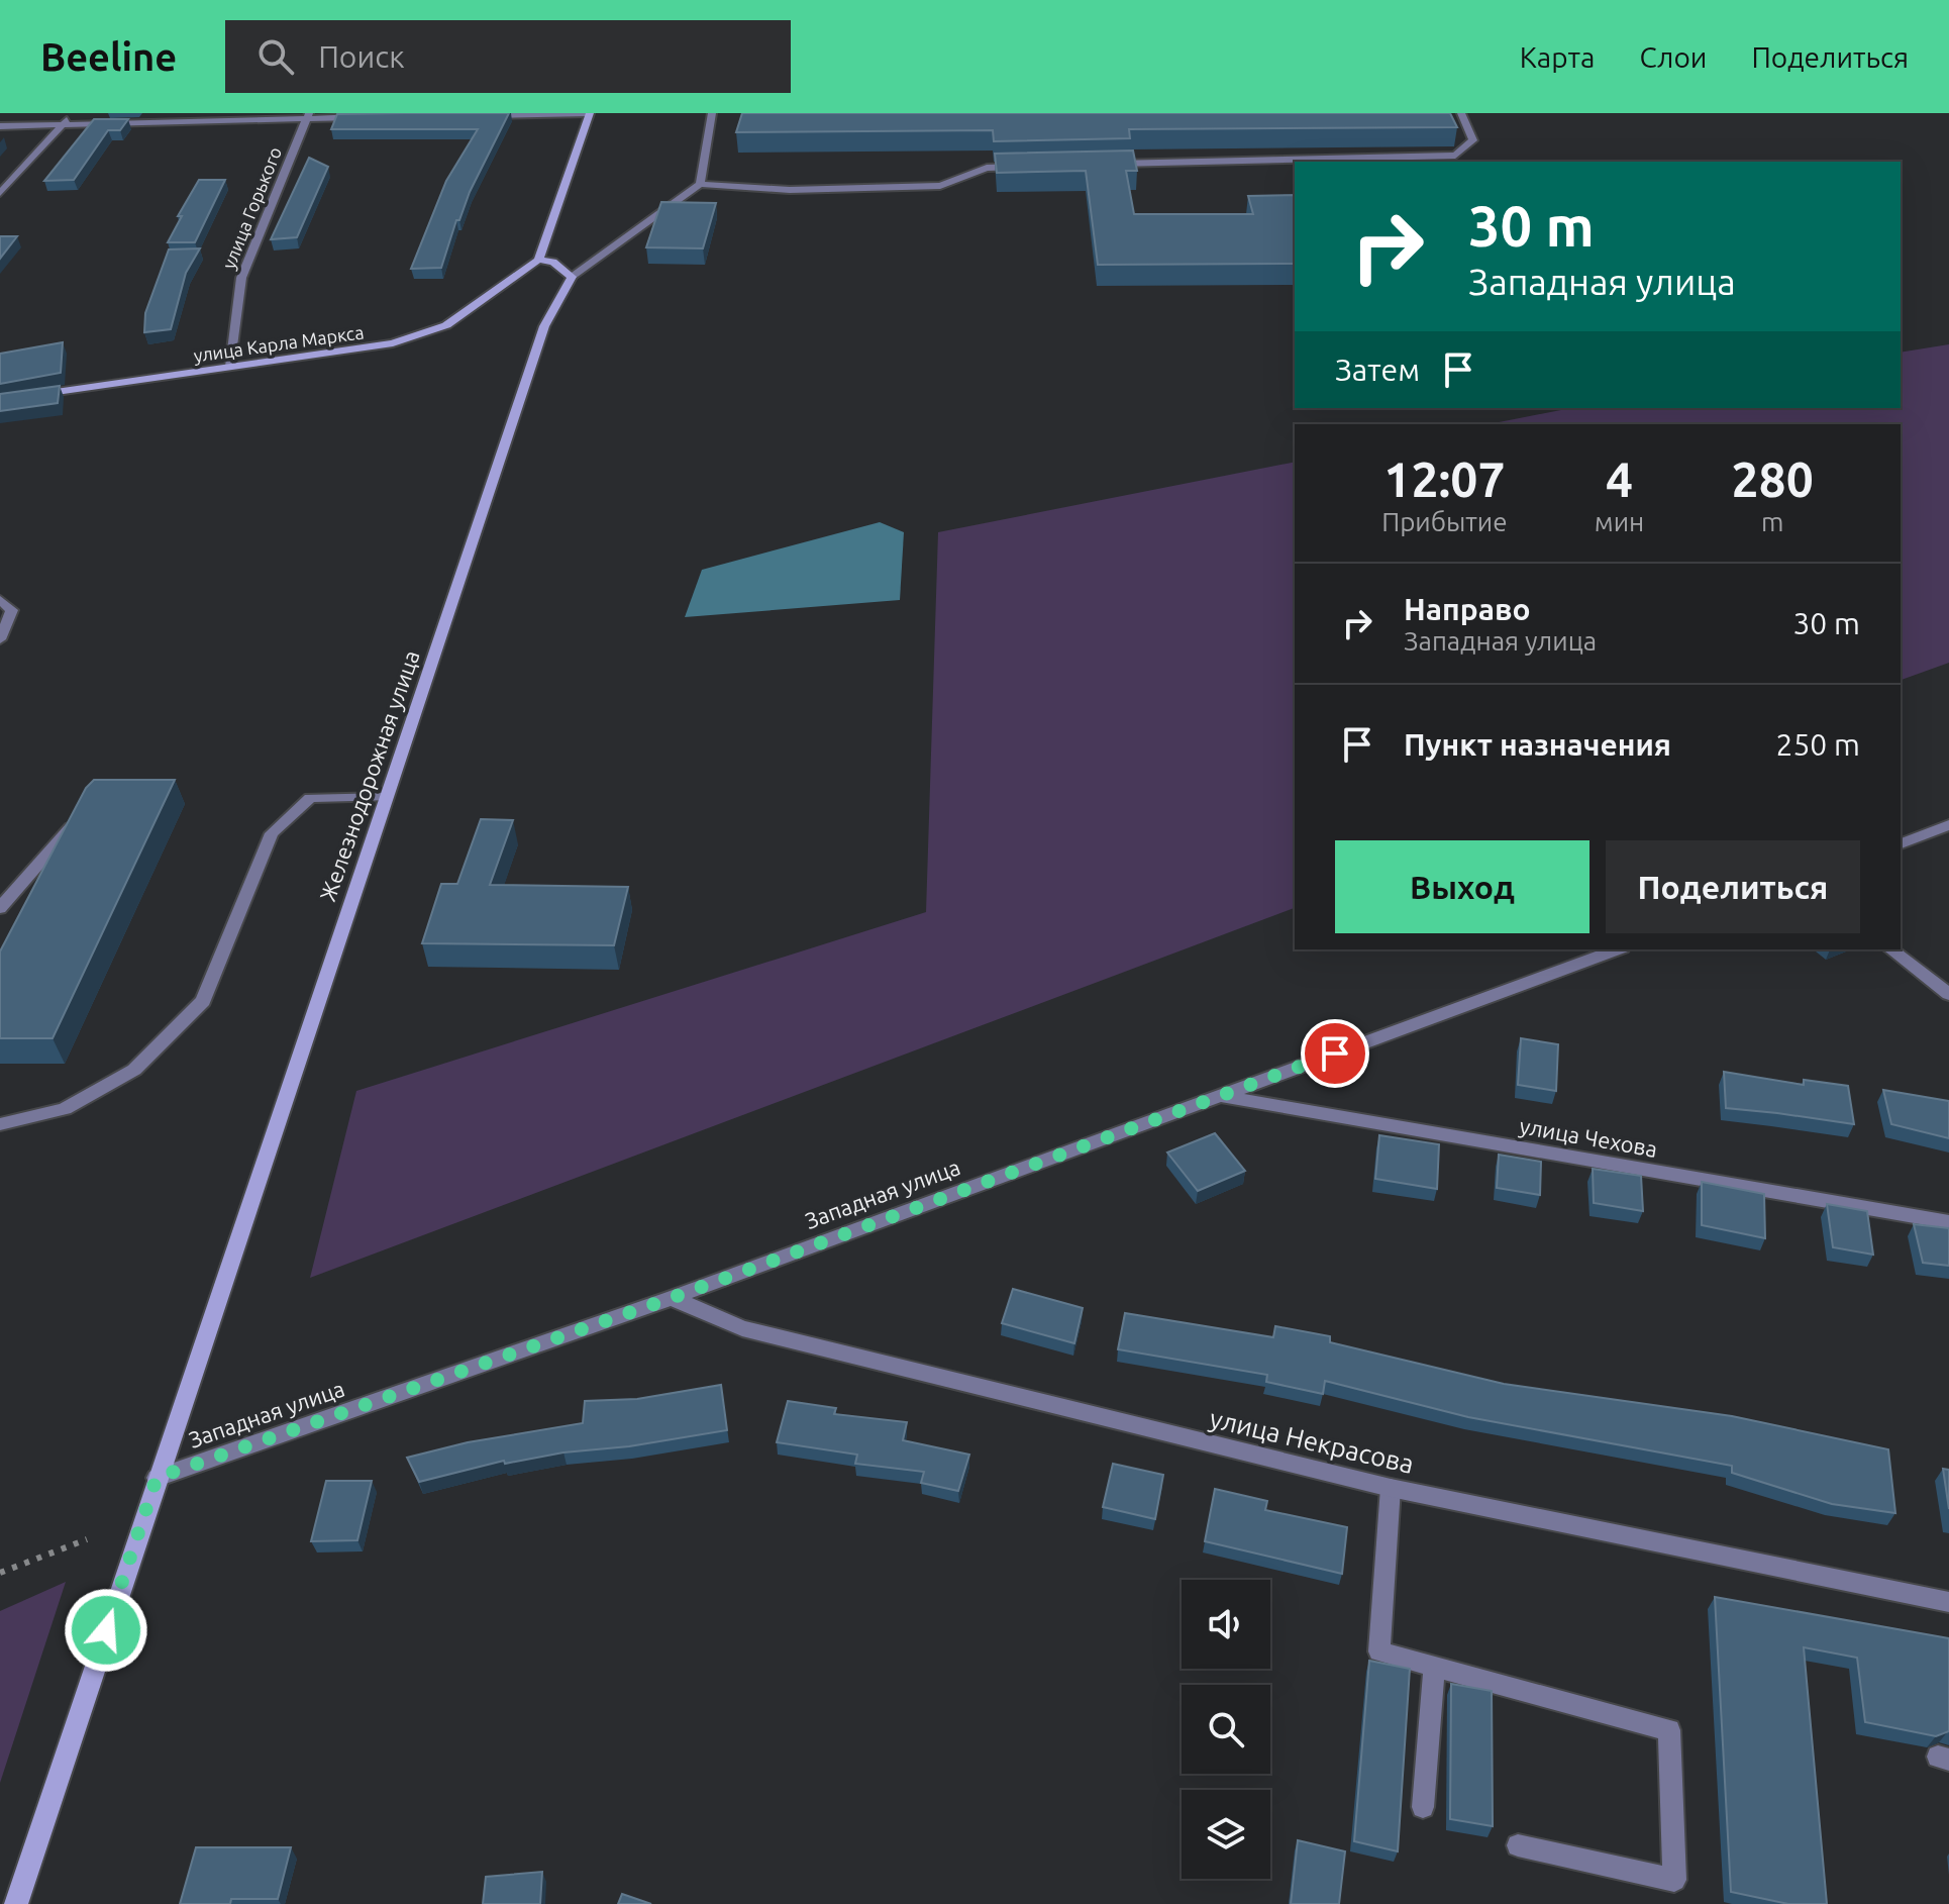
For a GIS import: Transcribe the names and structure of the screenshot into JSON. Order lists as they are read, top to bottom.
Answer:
{
  "streets": {
    "street": [
      "улица Горького",
      "улица Карла Маркса",
      "Железнодорожная улица",
      "улица Чехова",
      "Западная улица",
      "улица Некрасова"
    ]
  },
  "crossings": [
    ["улица Горького", "улица Карла Маркса"],
    ["Железнодорожная улица", "Западная улица"],
    ["улица Чехова", "Западная улица"],
    ["Западная улица", "улица Некрасова"]
  ],
  "page": {
    "header": "Beeline",
    "search": "Поиск",
    "nav": ["Карта", "Слои", "Поделиться"],
    "turn": ["30 m", "Западная улица"],
    "then": "Затем",
    "eta": [
      "12:07",
      "Прибытие",
      "4",
      "мин",
      "280",
      "m"
    ],
    "list": [
      {
        "name": "Направо",
        "note": "Западная улица",
        "value": "30 m"
      },
      {
        "name": "Пункт назначения",
        "value": "250 m"
      }
    ],
    "buttons": ["Выход", "Поделиться"]
  }
}
